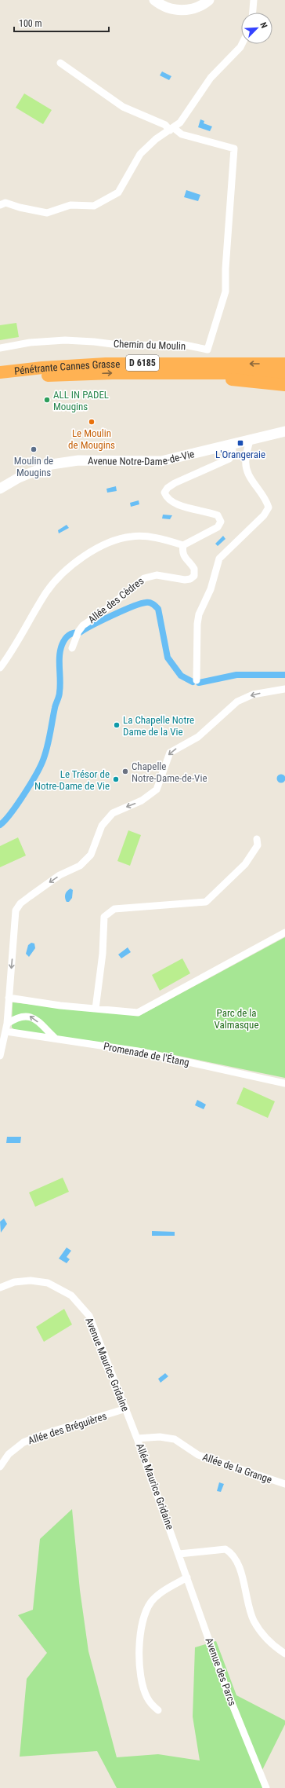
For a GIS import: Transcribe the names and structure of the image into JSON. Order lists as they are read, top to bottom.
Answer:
{
  "streets": {
    "highway": ["D 6185", "Pénétrante Cannes Grasse"],
    "main road": ["Avenue Notre-Dame-de-Vie"],
    "street": [
      "Chemin du Moulin",
      "Allée des Cèdres",
      "Promenade de l'Étang",
      "Avenue Maurice Gridaine",
      "Allée des Bréguières",
      "Allée de la Grange",
      "Allée Maurice Gridaine",
      "Avenue des Parcs"
    ]
  },
  "crossings": [
    ["Avenue Maurice Gridaine", "Allée des Bréguières"],
    ["Avenue Maurice Gridaine", "Allée Maurice Gridaine"],
    ["Allée de la Grange", "Allée Maurice Gridaine"],
    ["Allée Maurice Gridaine", "Avenue des Parcs"]
  ],
  "parks": ["Parc de la Valmasque"],
  "places": {
    "other": [
      "ALL IN PADEL Mougins",
      "Le Moulin de Mougins",
      "Moulin de Mougins",
      "La Chapelle Notre Dame de la Vie",
      "Chapelle Notre-Dame-de-Vie",
      "Le Trésor de Notre-Dame de Vie"
    ],
    "transit": ["L'Orangeraie"]
  },
  "scale_bar": "100 m",
  "north": "top right"
}
